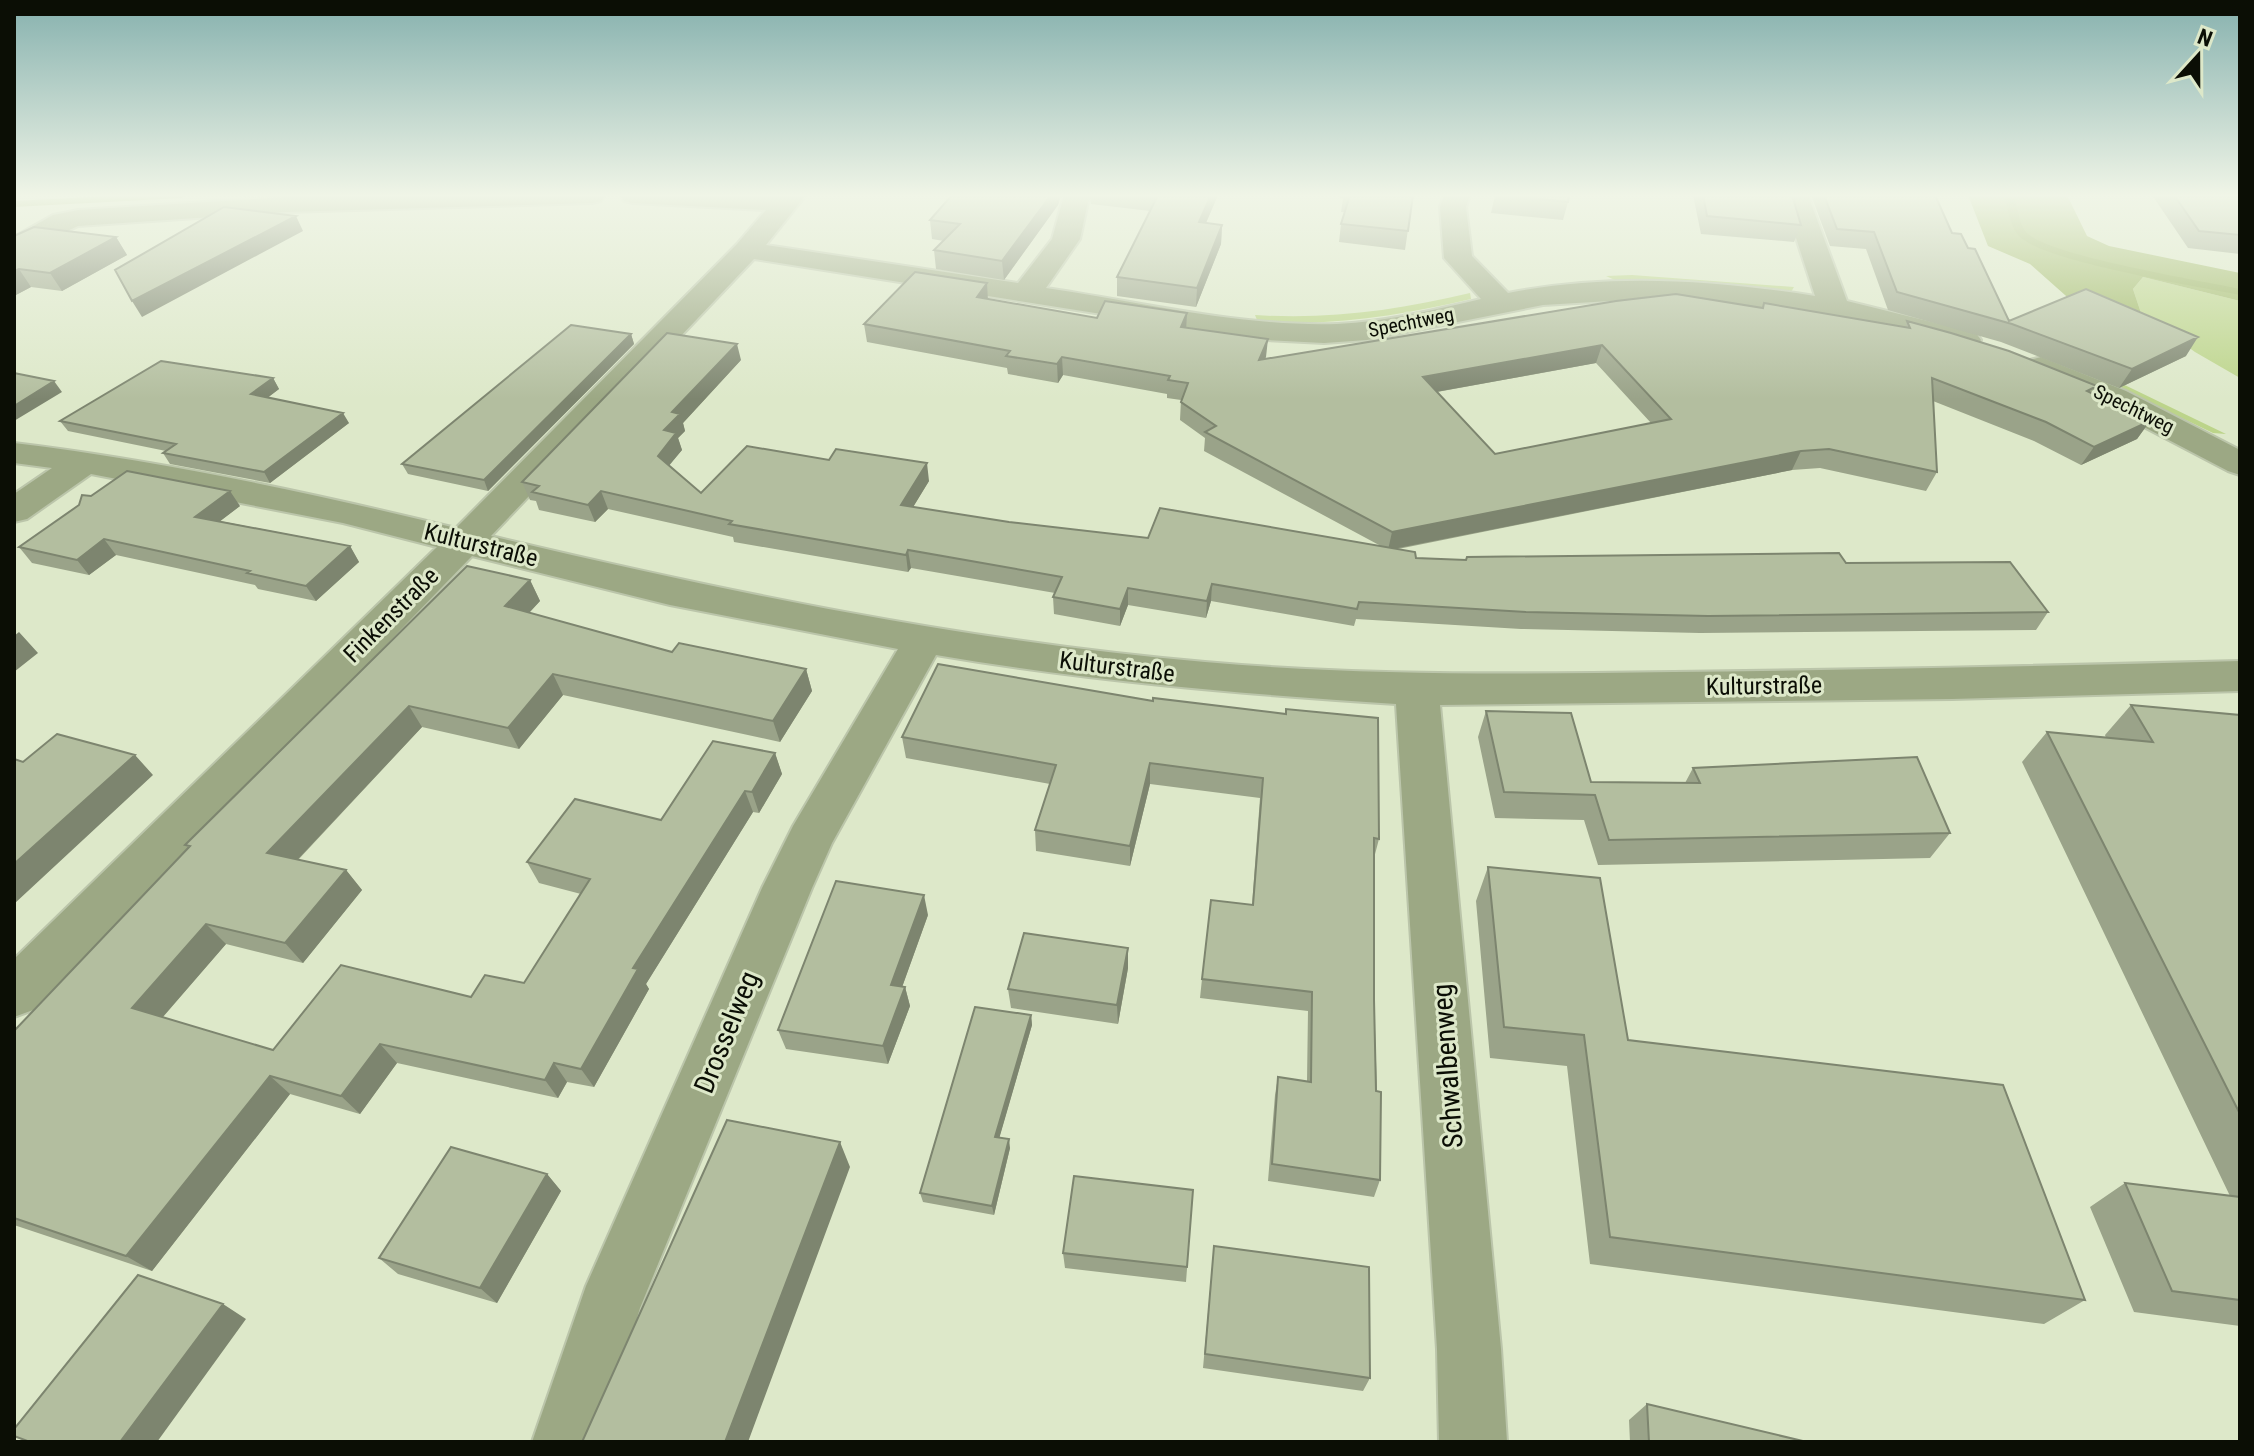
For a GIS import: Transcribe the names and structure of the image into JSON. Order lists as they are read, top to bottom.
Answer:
{
  "streets": {
    "street": [
      "Spechtweg",
      "Kulturstraße",
      "Finkenstraße",
      "Drosselweg",
      "Schwalbenweg"
    ]
  },
  "crossings": [
    ["Kulturstraße", "Finkenstraße"],
    ["Kulturstraße", "Drosselweg"],
    ["Kulturstraße", "Schwalbenweg"]
  ],
  "north": "top"
}
